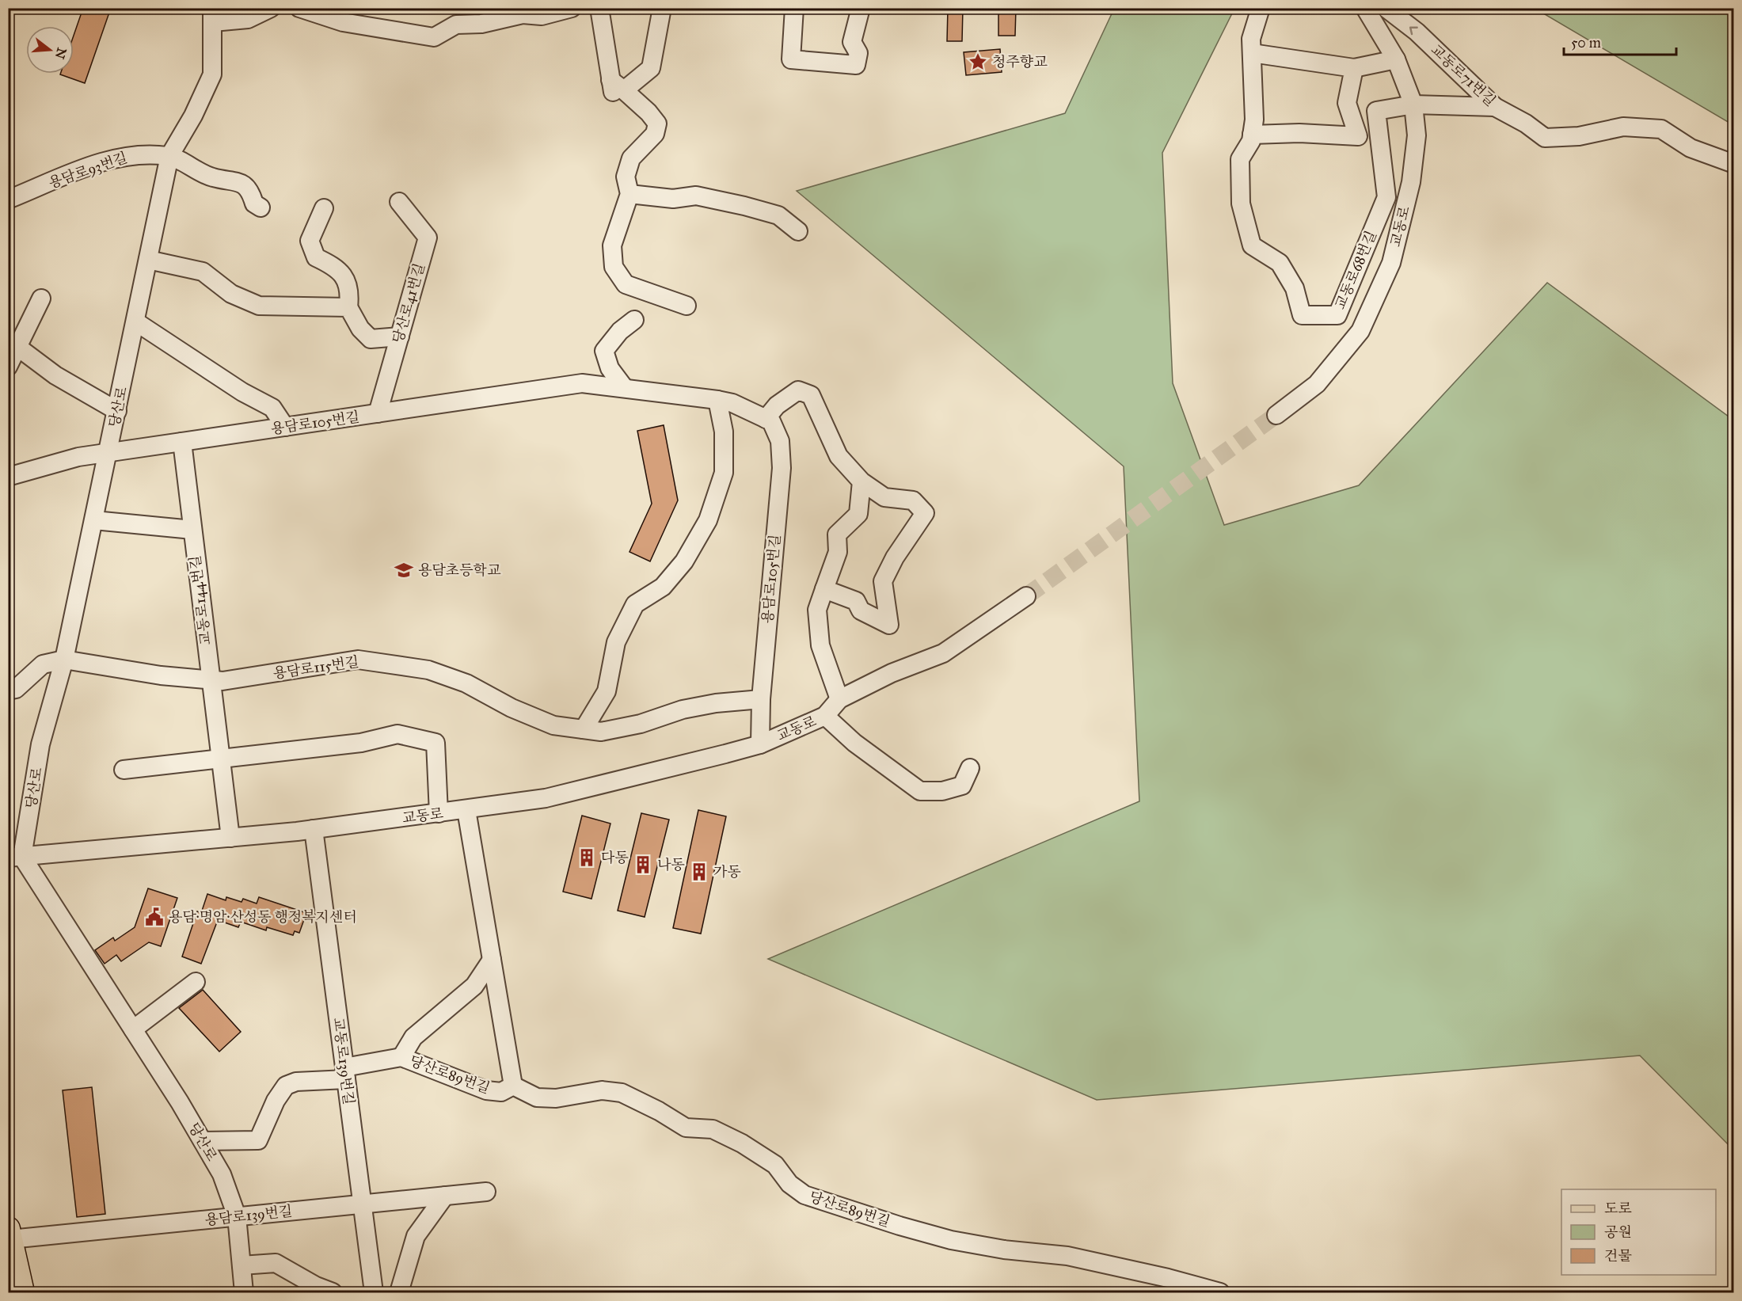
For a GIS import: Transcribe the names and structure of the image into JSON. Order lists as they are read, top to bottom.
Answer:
{
  "streets": {
    "street": [
      "교동로71번길",
      "용담로93번길",
      "교동로",
      "교동로68번길",
      "당산로41번길",
      "당산로",
      "용담로105번길",
      "교동로144번길",
      "용담로115번길",
      "교동로139번길",
      "당산로89번길",
      "용담로139번길"
    ]
  },
  "crossings": [
    ["용담로93번길", "당산로"],
    ["교동로", "교동로68번길"],
    ["교동로", "당산로"],
    ["교동로", "용담로105번길"],
    ["교동로", "교동로144번길"],
    ["교동로", "교동로139번길"],
    ["당산로41번길", "용담로105번길"],
    ["당산로", "용담로105번길"],
    ["당산로", "용담로115번길"],
    ["당산로", "당산로89번길"],
    ["당산로", "용담로139번길"],
    ["용담로105번길", "교동로144번길"],
    ["용담로105번길", "용담로115번길"],
    ["교동로144번길", "용담로115번길"],
    ["교동로139번길", "당산로89번길"],
    ["교동로139번길", "용담로139번길"]
  ],
  "one_way": ["교동로71번길"],
  "places": {
    "place": ["청주향교"],
    "school or university": ["용담초등학교"],
    "building": ["다동", "나동", "가동"],
    "public building": ["용담·명암·산성동 행정복지센터"]
  },
  "legend": ["도로", "공원", "건물"],
  "scale_bar": "50 m",
  "north": "right"
}
